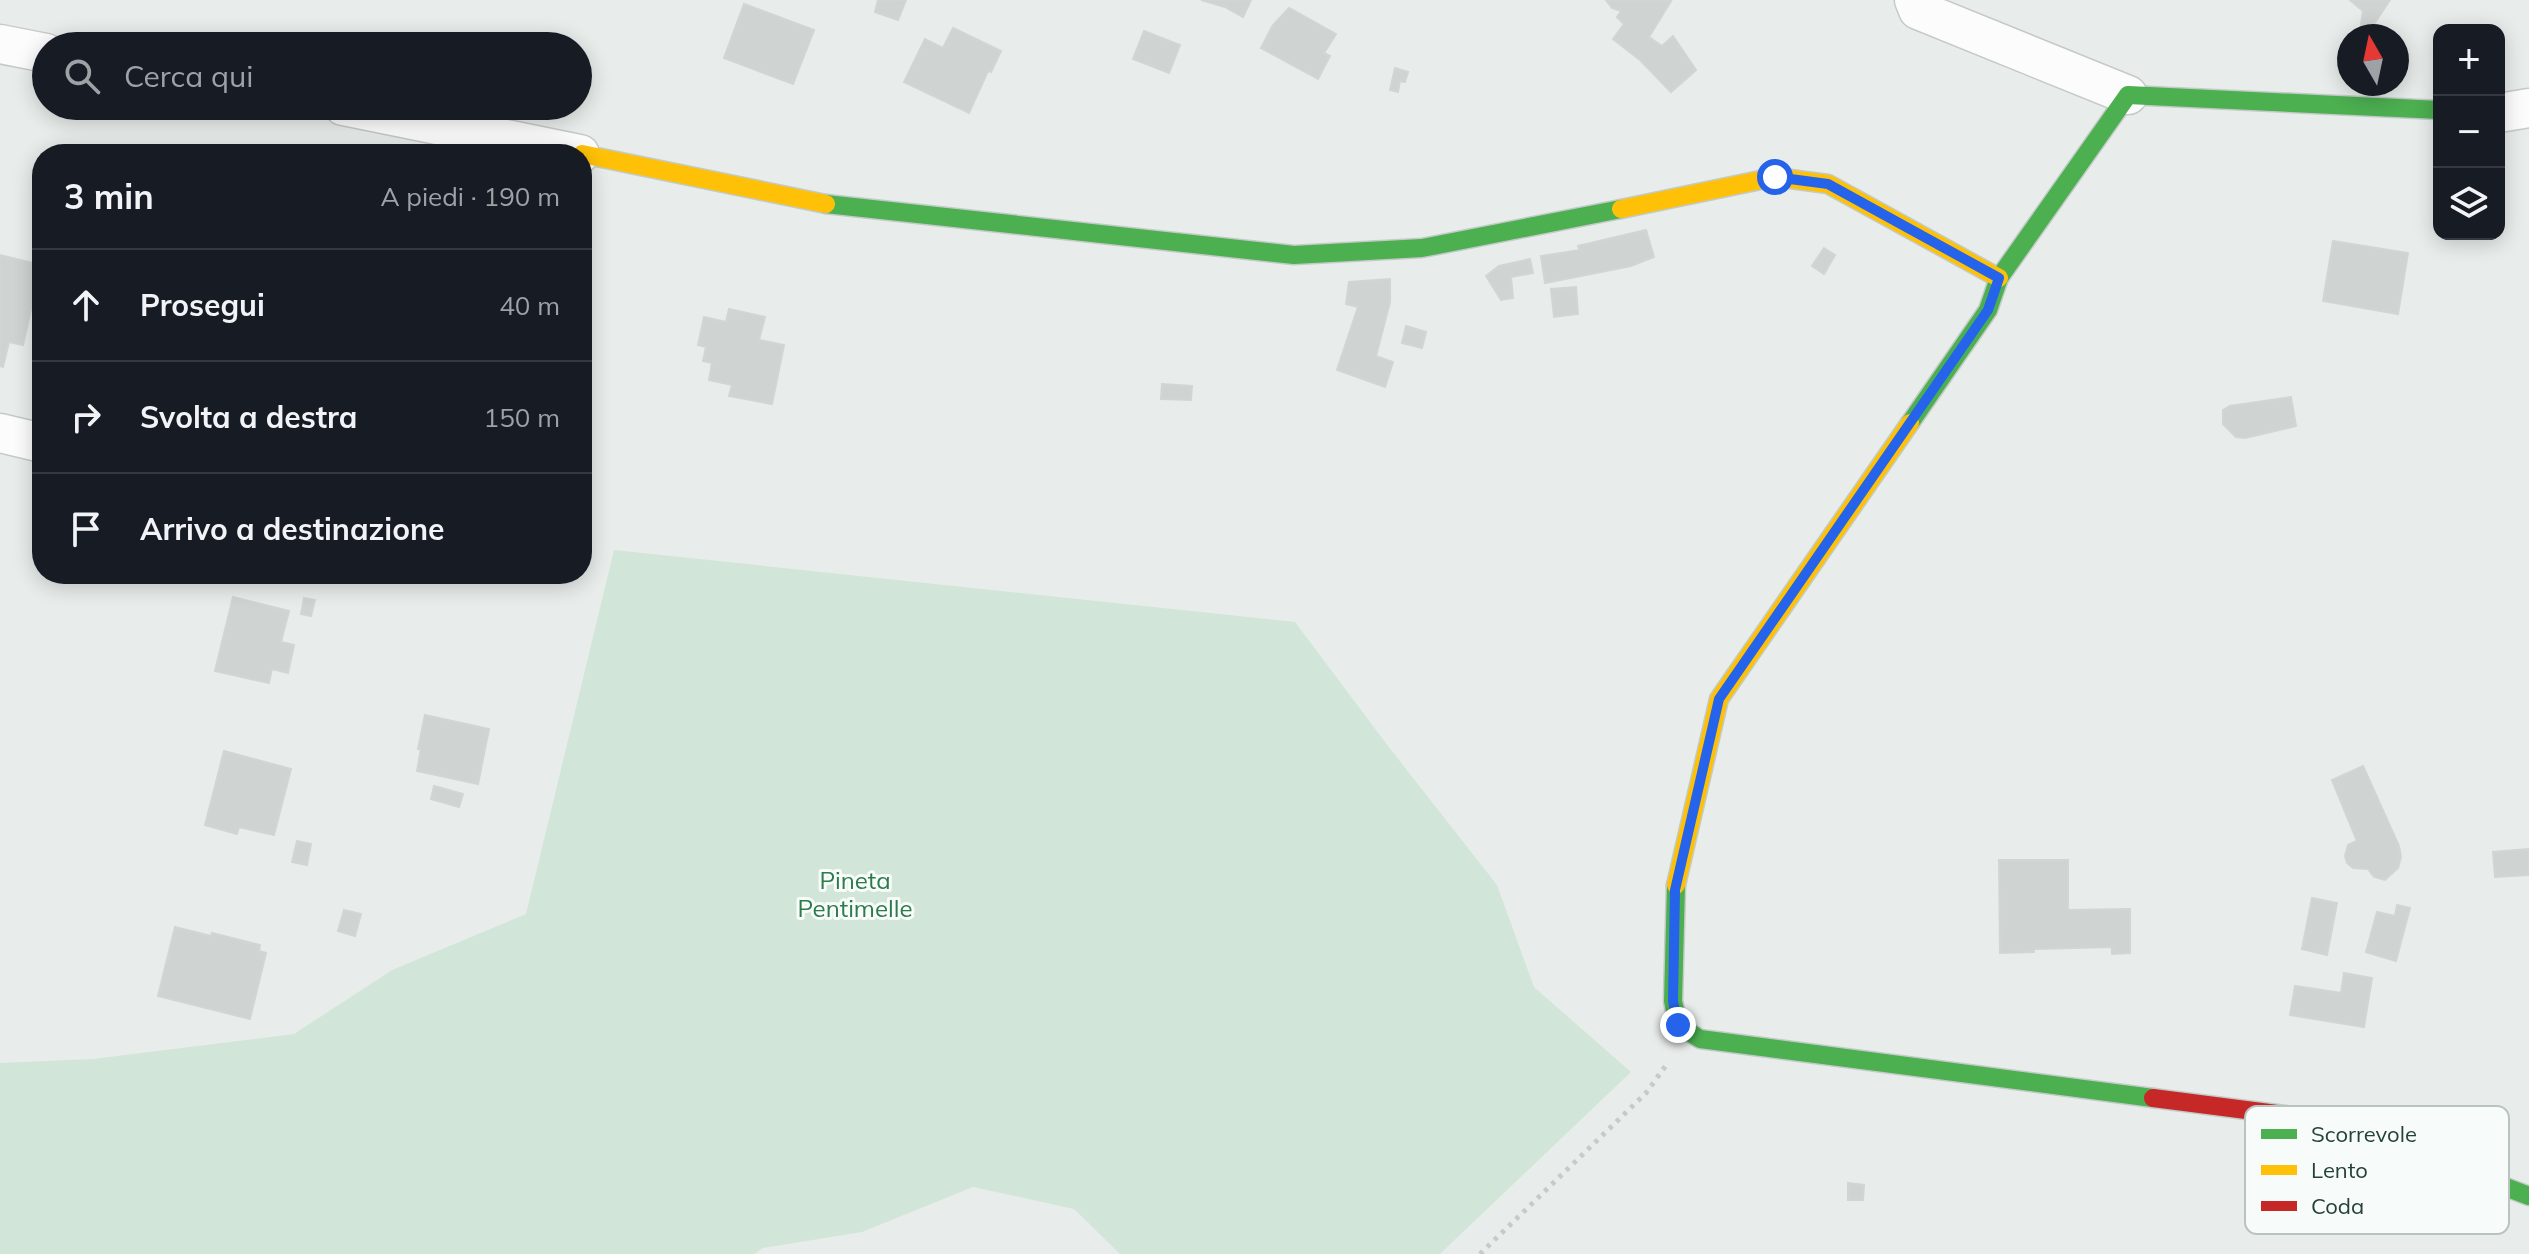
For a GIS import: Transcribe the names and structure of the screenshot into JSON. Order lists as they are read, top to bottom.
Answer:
{
  "parks": ["Pineta Pentimelle"],
  "legend": ["Scorrevole", "Lento", "Coda"],
  "north": "top",
  "page": {
    "map_buttons": ["+", "−"],
    "search": "Cerca qui",
    "heading": ["3 min", "A piedi · 190 m"],
    "list": [
      ["Prosegui", "40 m"],
      ["Svolta a destra", "150 m"],
      "Arrivo a destinazione"
    ]
  }
}
